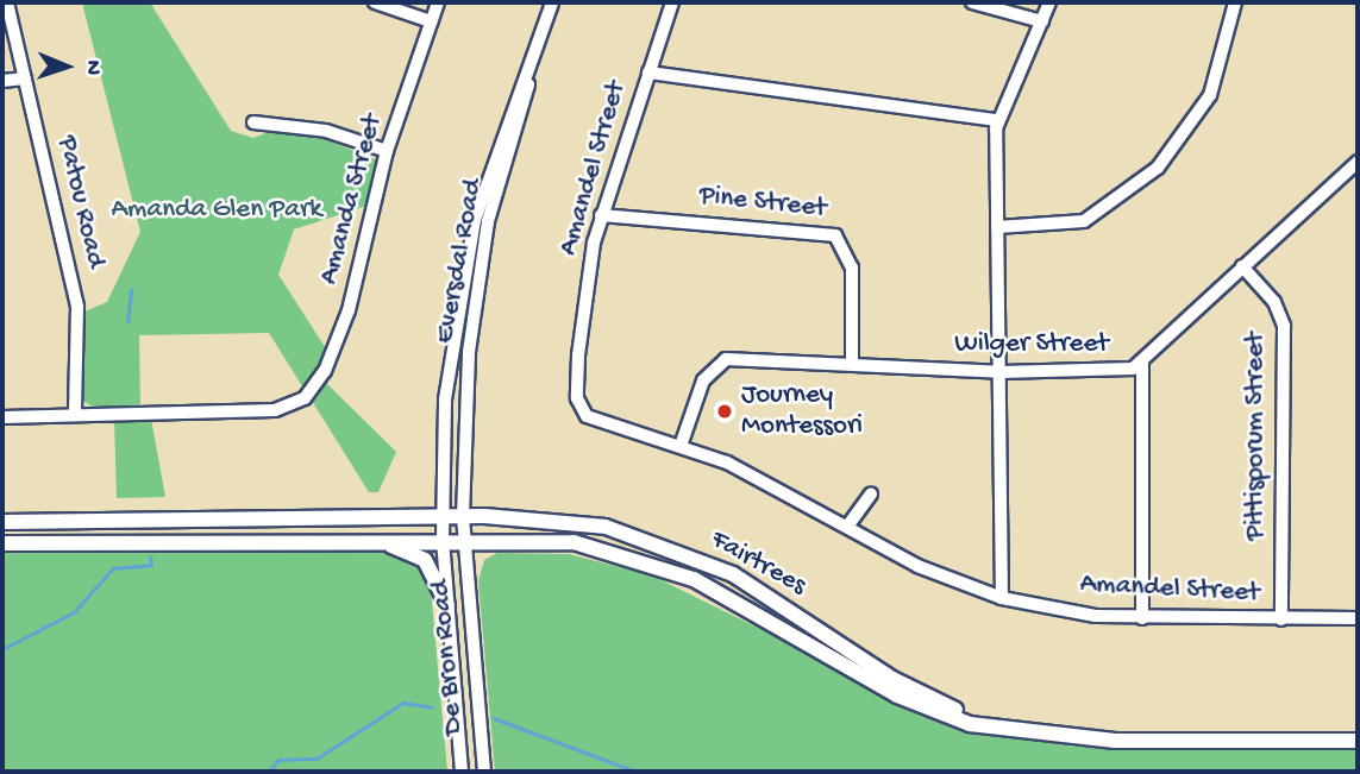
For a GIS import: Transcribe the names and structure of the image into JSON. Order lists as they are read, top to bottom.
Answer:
{
  "streets": {
    "main road": ["Fairtrees"],
    "street": [
      "Amandel Street",
      "Amanda Street",
      "Patou Road",
      "Pine Street",
      "Eversdal Road",
      "Wilger Street",
      "Pittisporum Street",
      "De Bron Road"
    ]
  },
  "crossings": [
    ["Amandel Street", "Pine Street"],
    ["Amandel Street", "Wilger Street"],
    ["Amandel Street", "Pittisporum Street"],
    ["Amanda Street", "Patou Road"],
    ["Pine Street", "Wilger Street"],
    ["Eversdal Road", "Fairtrees"],
    ["Eversdal Road", "De Bron Road"],
    ["Wilger Street", "Pittisporum Street"],
    ["Fairtrees", "De Bron Road"]
  ],
  "parks": ["Amanda Glen Park"],
  "places": ["Journey Montessori"],
  "north": "right"
}
